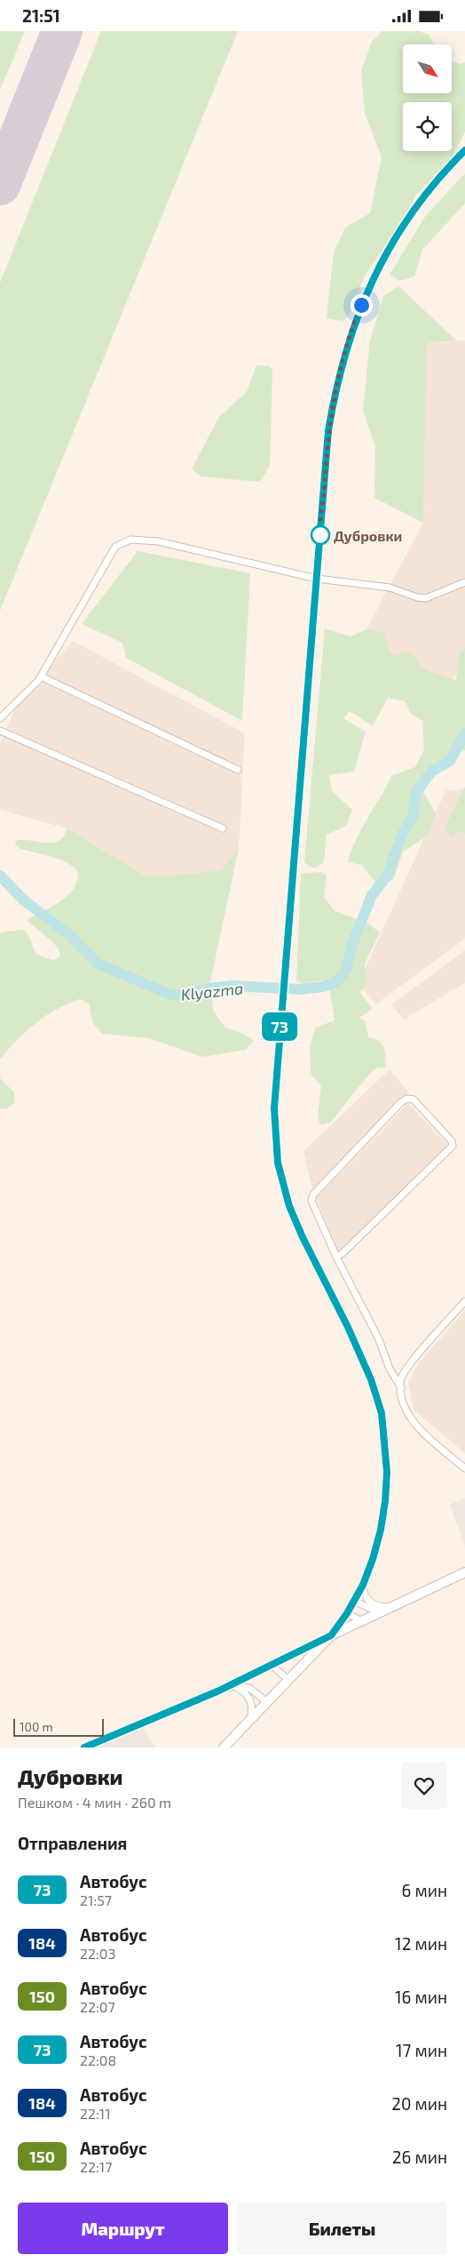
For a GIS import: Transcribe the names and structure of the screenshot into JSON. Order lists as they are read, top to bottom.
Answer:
{
  "water": ["Klyazma"],
  "places": ["Дубровки"],
  "lines": ["bus line 73"],
  "scale_bar": "100 m",
  "north": "bottom right",
  "page": {
    "status": "21:51",
    "on_map": "73",
    "scale": "100 m",
    "heading": [
      ["Дубровки", "Пешком · 4 мин · 260 m"],
      "Отправления"
    ],
    "list": [
      {
        "mark": "73",
        "name": "Автобус",
        "note": "21:57",
        "value": "6 мин"
      },
      {
        "mark": "184",
        "name": "Автобус",
        "note": "22:03",
        "value": "12 мин"
      },
      {
        "mark": "150",
        "name": "Автобус",
        "note": "22:07",
        "value": "16 мин"
      },
      {
        "mark": "73",
        "name": "Автобус",
        "note": "22:08",
        "value": "17 мин"
      },
      {
        "mark": "184",
        "name": "Автобус",
        "note": "22:11",
        "value": "20 мин"
      },
      {
        "mark": "150",
        "name": "Автобус",
        "note": "22:17",
        "value": "26 мин"
      }
    ],
    "buttons": ["Маршрут", "Билеты"]
  }
}
